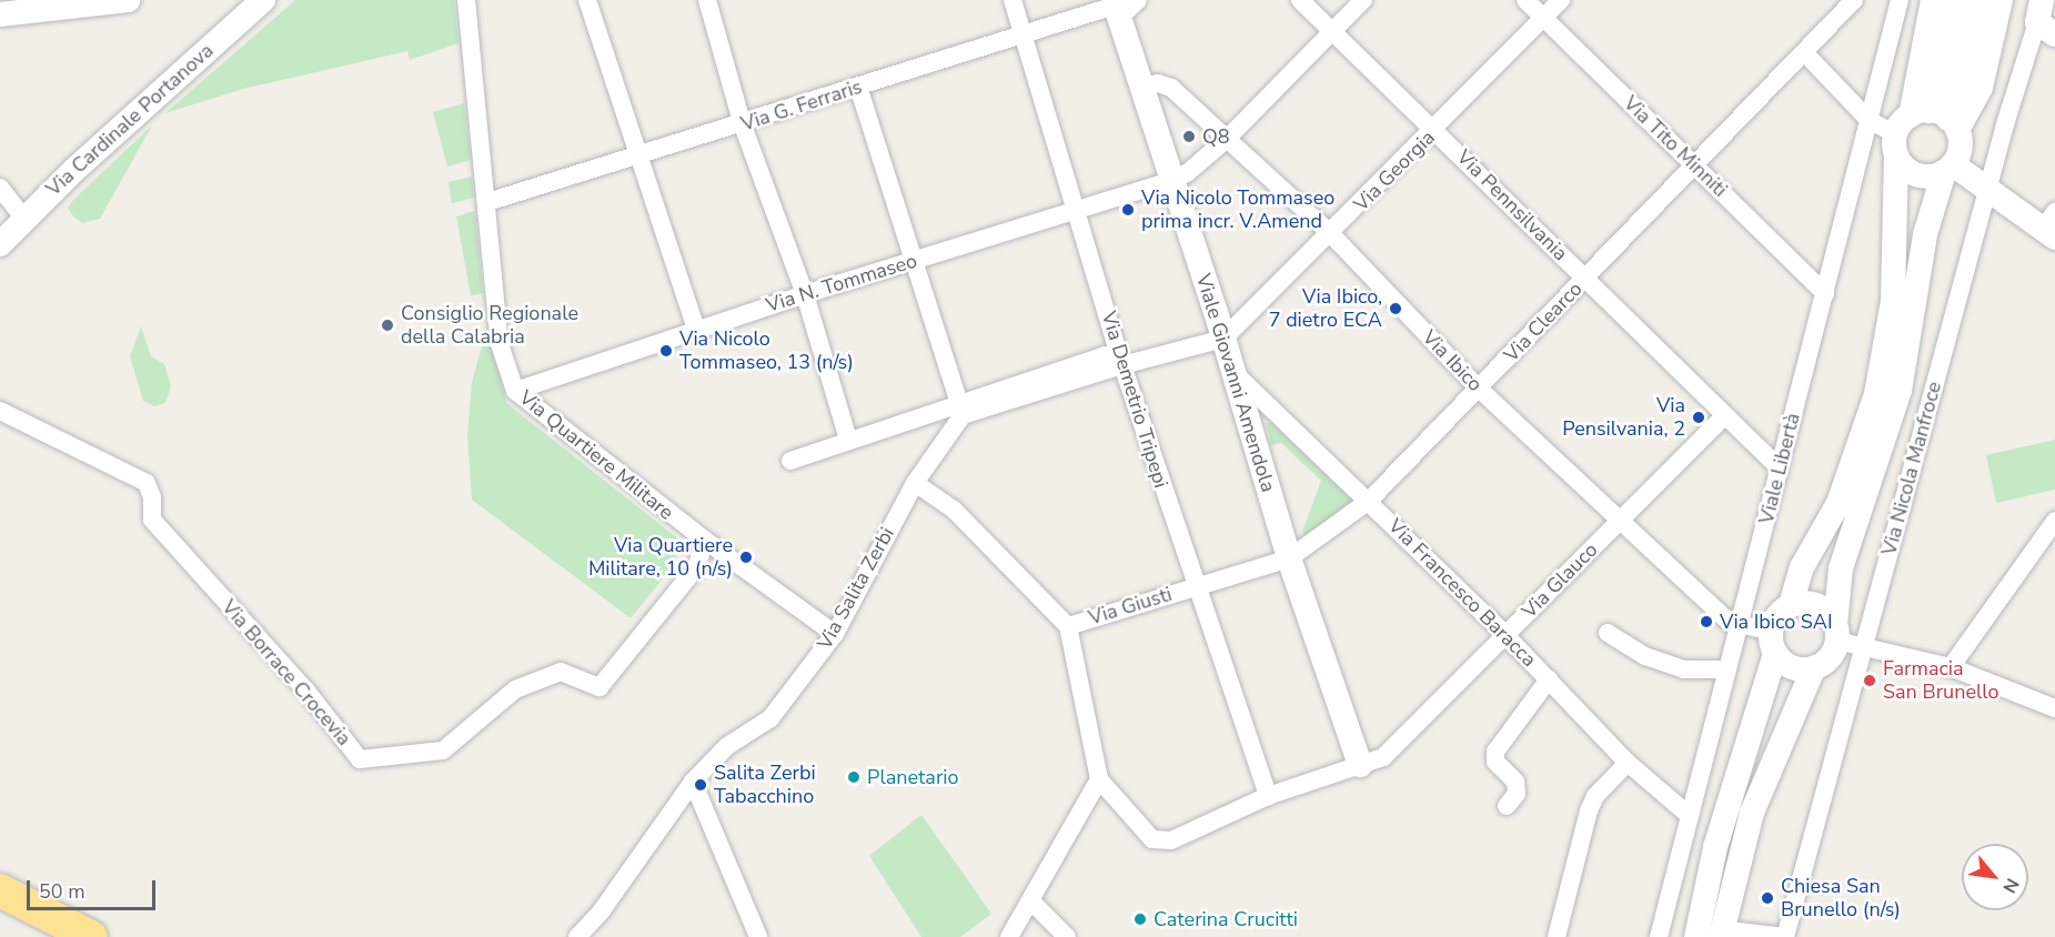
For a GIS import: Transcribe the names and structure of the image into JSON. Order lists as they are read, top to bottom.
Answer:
{
  "streets": {
    "street": [
      "Via G. Ferraris",
      "Via Cardinale Portanova",
      "Via Tito Minniti",
      "Via Georgia",
      "Via Pennsilvania",
      "Via N. Tommaseo",
      "Via Clearco",
      "Via Ibico",
      "Viale Giovanni Amendola",
      "Via Demetrio Tripepi",
      "Via Quartiere Militare",
      "Viale Libertà",
      "Via Nicola Manfroce",
      "Via Glauco",
      "Via Salita Zerbi",
      "Via Francesco Baracca",
      "Via Giusti",
      "Via Borrace Crocevia"
    ]
  },
  "crossings": [
    ["Via G. Ferraris", "Viale Giovanni Amendola"],
    ["Via G. Ferraris", "Via Demetrio Tripepi"],
    ["Via G. Ferraris", "Via Quartiere Militare"],
    ["Via Tito Minniti", "Via Georgia"],
    ["Via Tito Minniti", "Via Clearco"],
    ["Via Tito Minniti", "Viale Libertà"],
    ["Via Georgia", "Via Pennsilvania"],
    ["Via Georgia", "Via Ibico"],
    ["Via Georgia", "Viale Giovanni Amendola"],
    ["Via Georgia", "Via Salita Zerbi"],
    ["Via Pennsilvania", "Via N. Tommaseo"],
    ["Via Pennsilvania", "Via Clearco"],
    ["Via Pennsilvania", "Viale Libertà"],
    ["Via Pennsilvania", "Via Glauco"],
    ["Via N. Tommaseo", "Via Ibico"],
    ["Via N. Tommaseo", "Viale Giovanni Amendola"],
    ["Via N. Tommaseo", "Via Demetrio Tripepi"],
    ["Via N. Tommaseo", "Via Quartiere Militare"],
    ["Via Clearco", "Via Ibico"],
    ["Via Clearco", "Viale Giovanni Amendola"],
    ["Via Clearco", "Via Demetrio Tripepi"],
    ["Via Clearco", "Via Francesco Baracca"],
    ["Via Clearco", "Via Giusti"],
    ["Via Ibico", "Viale Giovanni Amendola"],
    ["Via Ibico", "Viale Libertà"],
    ["Via Ibico", "Via Glauco"],
    ["Viale Giovanni Amendola", "Via Glauco"],
    ["Viale Giovanni Amendola", "Via Salita Zerbi"],
    ["Viale Giovanni Amendola", "Via Francesco Baracca"],
    ["Via Demetrio Tripepi", "Via Glauco"],
    ["Via Demetrio Tripepi", "Via Salita Zerbi"],
    ["Via Demetrio Tripepi", "Via Giusti"],
    ["Via Quartiere Militare", "Via Salita Zerbi"],
    ["Via Quartiere Militare", "Via Borrace Crocevia"],
    ["Viale Libertà", "Via Francesco Baracca"],
    ["Via Glauco", "Via Francesco Baracca"]
  ],
  "places": [
    "Q8",
    "Via Nicolo Tommaseo prima incr. V.Amend",
    "Via Ibico, 7 dietro ECA",
    "Consiglio Regionale della Calabria",
    "Via Nicolo Tommaseo, 13 (n/s)",
    "Via Pensilvania, 2",
    "Via Quartiere Militare, 10 (n/s)",
    "Via Ibico SAI",
    "Farmacia San Brunello",
    "Planetario",
    "Salita Zerbi Tabacchino",
    "Chiesa San Brunello (n/s)",
    "Caterina Crucitti"
  ],
  "scale_bar": "50 m",
  "north": "bottom right"
}
